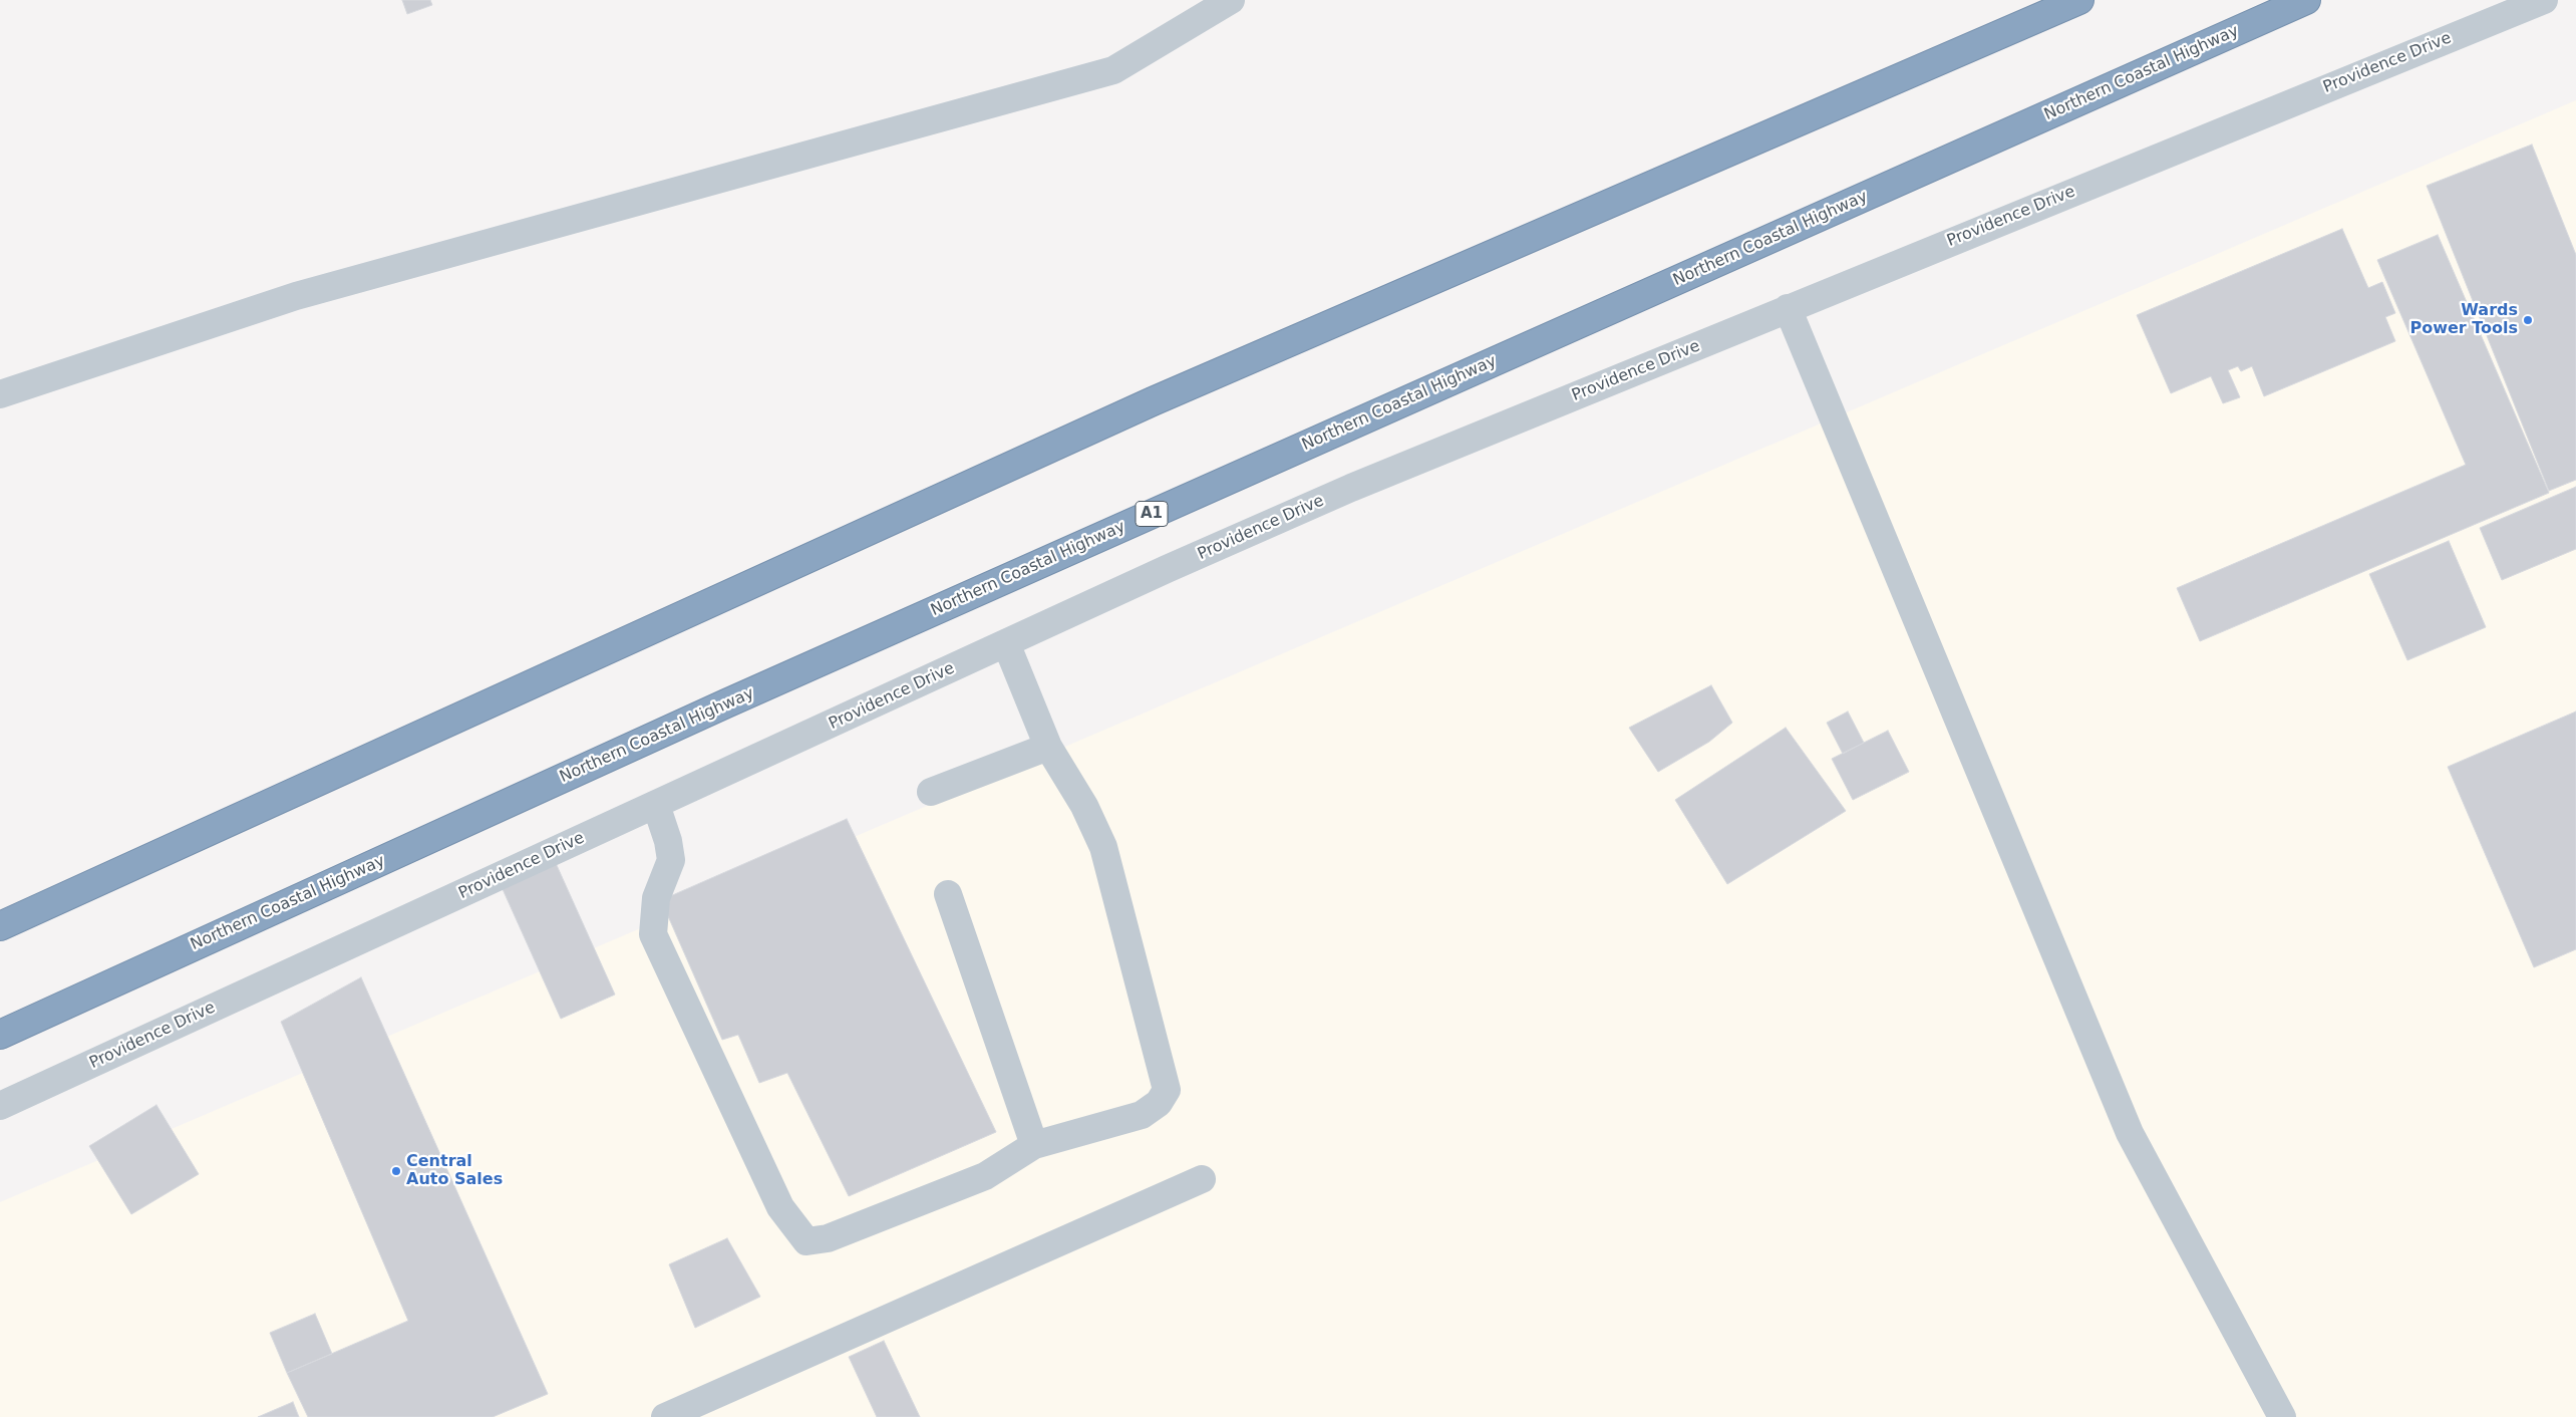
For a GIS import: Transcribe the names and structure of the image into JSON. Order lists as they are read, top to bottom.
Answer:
{
  "streets": {
    "highway": ["Northern Coastal Highway", "A1"],
    "street": ["Providence Drive"]
  },
  "places": ["Wards Power Tools", "Central Auto Sales"]
}
